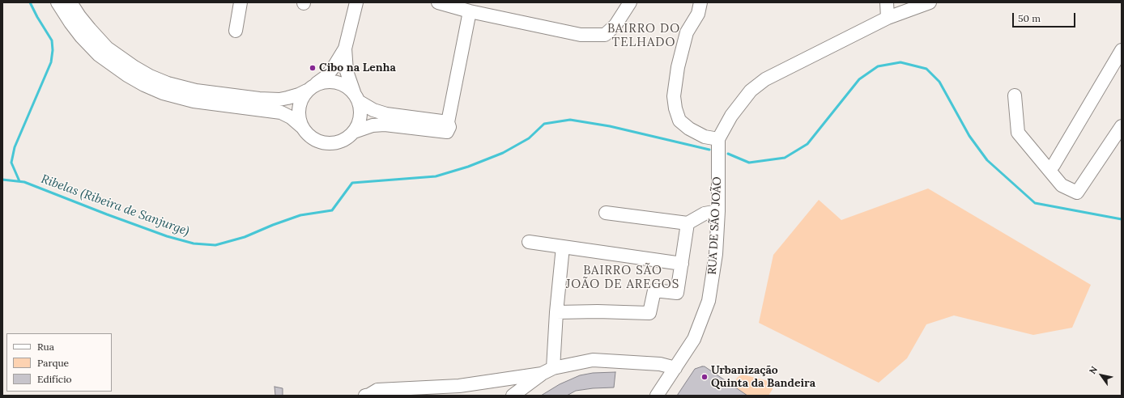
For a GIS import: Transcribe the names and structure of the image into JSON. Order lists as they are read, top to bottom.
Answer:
{
  "streets": {
    "street": ["RUA DE SÃO JOÃO"]
  },
  "districts": ["BAIRRO DO TELHADO", "BAIRRO SÃO JOÃO DE AREGOS"],
  "water": ["Ribelas (Ribeira de Sanjurge)"],
  "places": ["Cibo na Lenha", "Urbanização Quinta da Bandeira"],
  "legend": ["Rua", "Parque", "Edifício"],
  "scale_bar": "50 m",
  "north": "top left"
}
